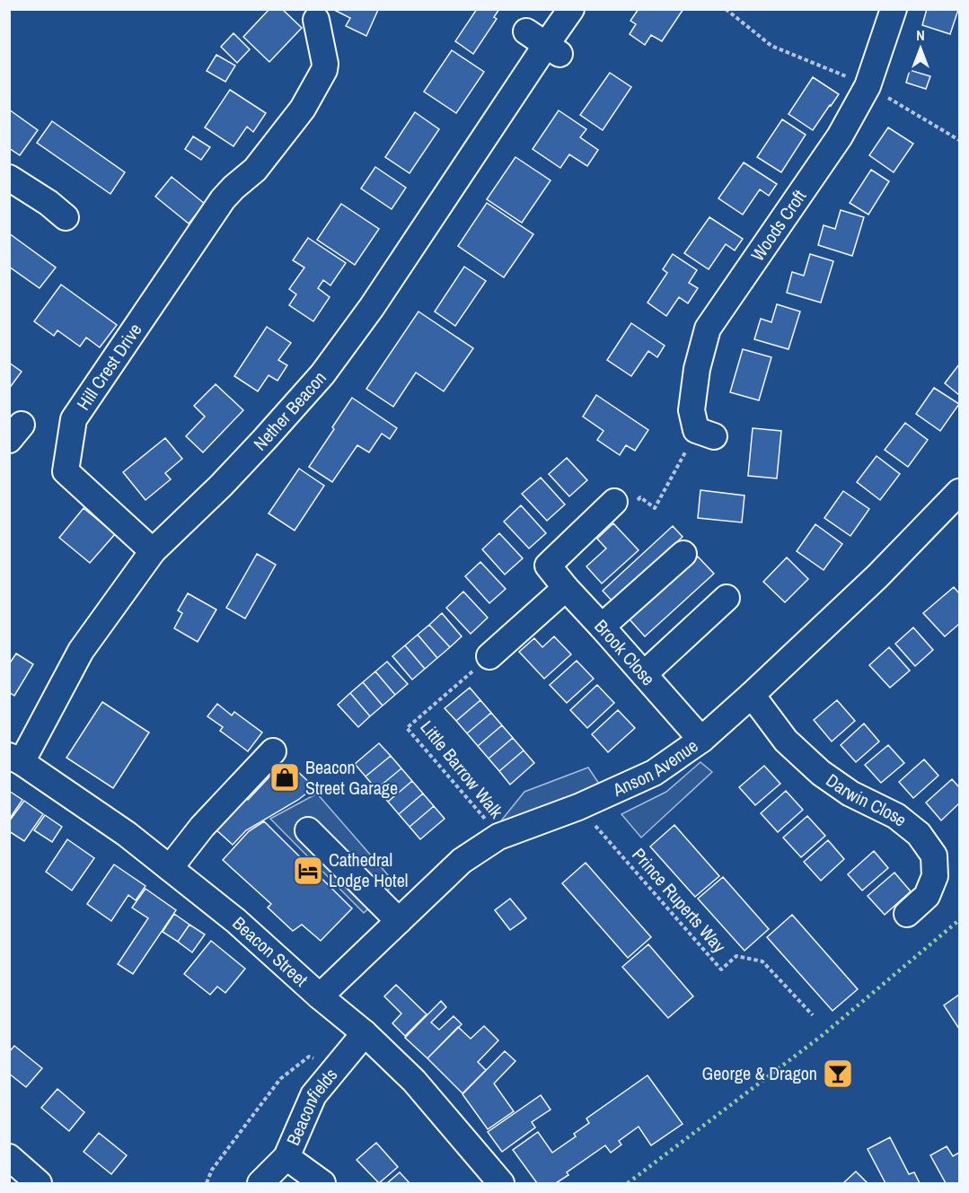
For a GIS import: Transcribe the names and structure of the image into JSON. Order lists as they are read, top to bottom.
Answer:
{
  "streets": {
    "street": [
      "Woods Croft",
      "Hill Crest Drive",
      "Nether Beacon",
      "Brook Close",
      "Anson Avenue",
      "Darwin Close",
      "Beacon Street",
      "Beaconfields"
    ],
    "path": ["Little Barrow Walk", "Prince Ruperts Way"]
  },
  "crossings": [
    ["Hill Crest Drive", "Nether Beacon"],
    ["Nether Beacon", "Beacon Street"],
    ["Brook Close", "Anson Avenue"],
    ["Anson Avenue", "Little Barrow Walk"],
    ["Anson Avenue", "Darwin Close"],
    ["Anson Avenue", "Prince Ruperts Way"],
    ["Anson Avenue", "Beacon Street"],
    ["Beacon Street", "Beaconfields"]
  ],
  "places": {
    "shop": ["Beacon Street Garage"],
    "hotel": ["Cathedral Lodge Hotel"],
    "bar": ["George & Dragon"]
  },
  "north": "top"
}
